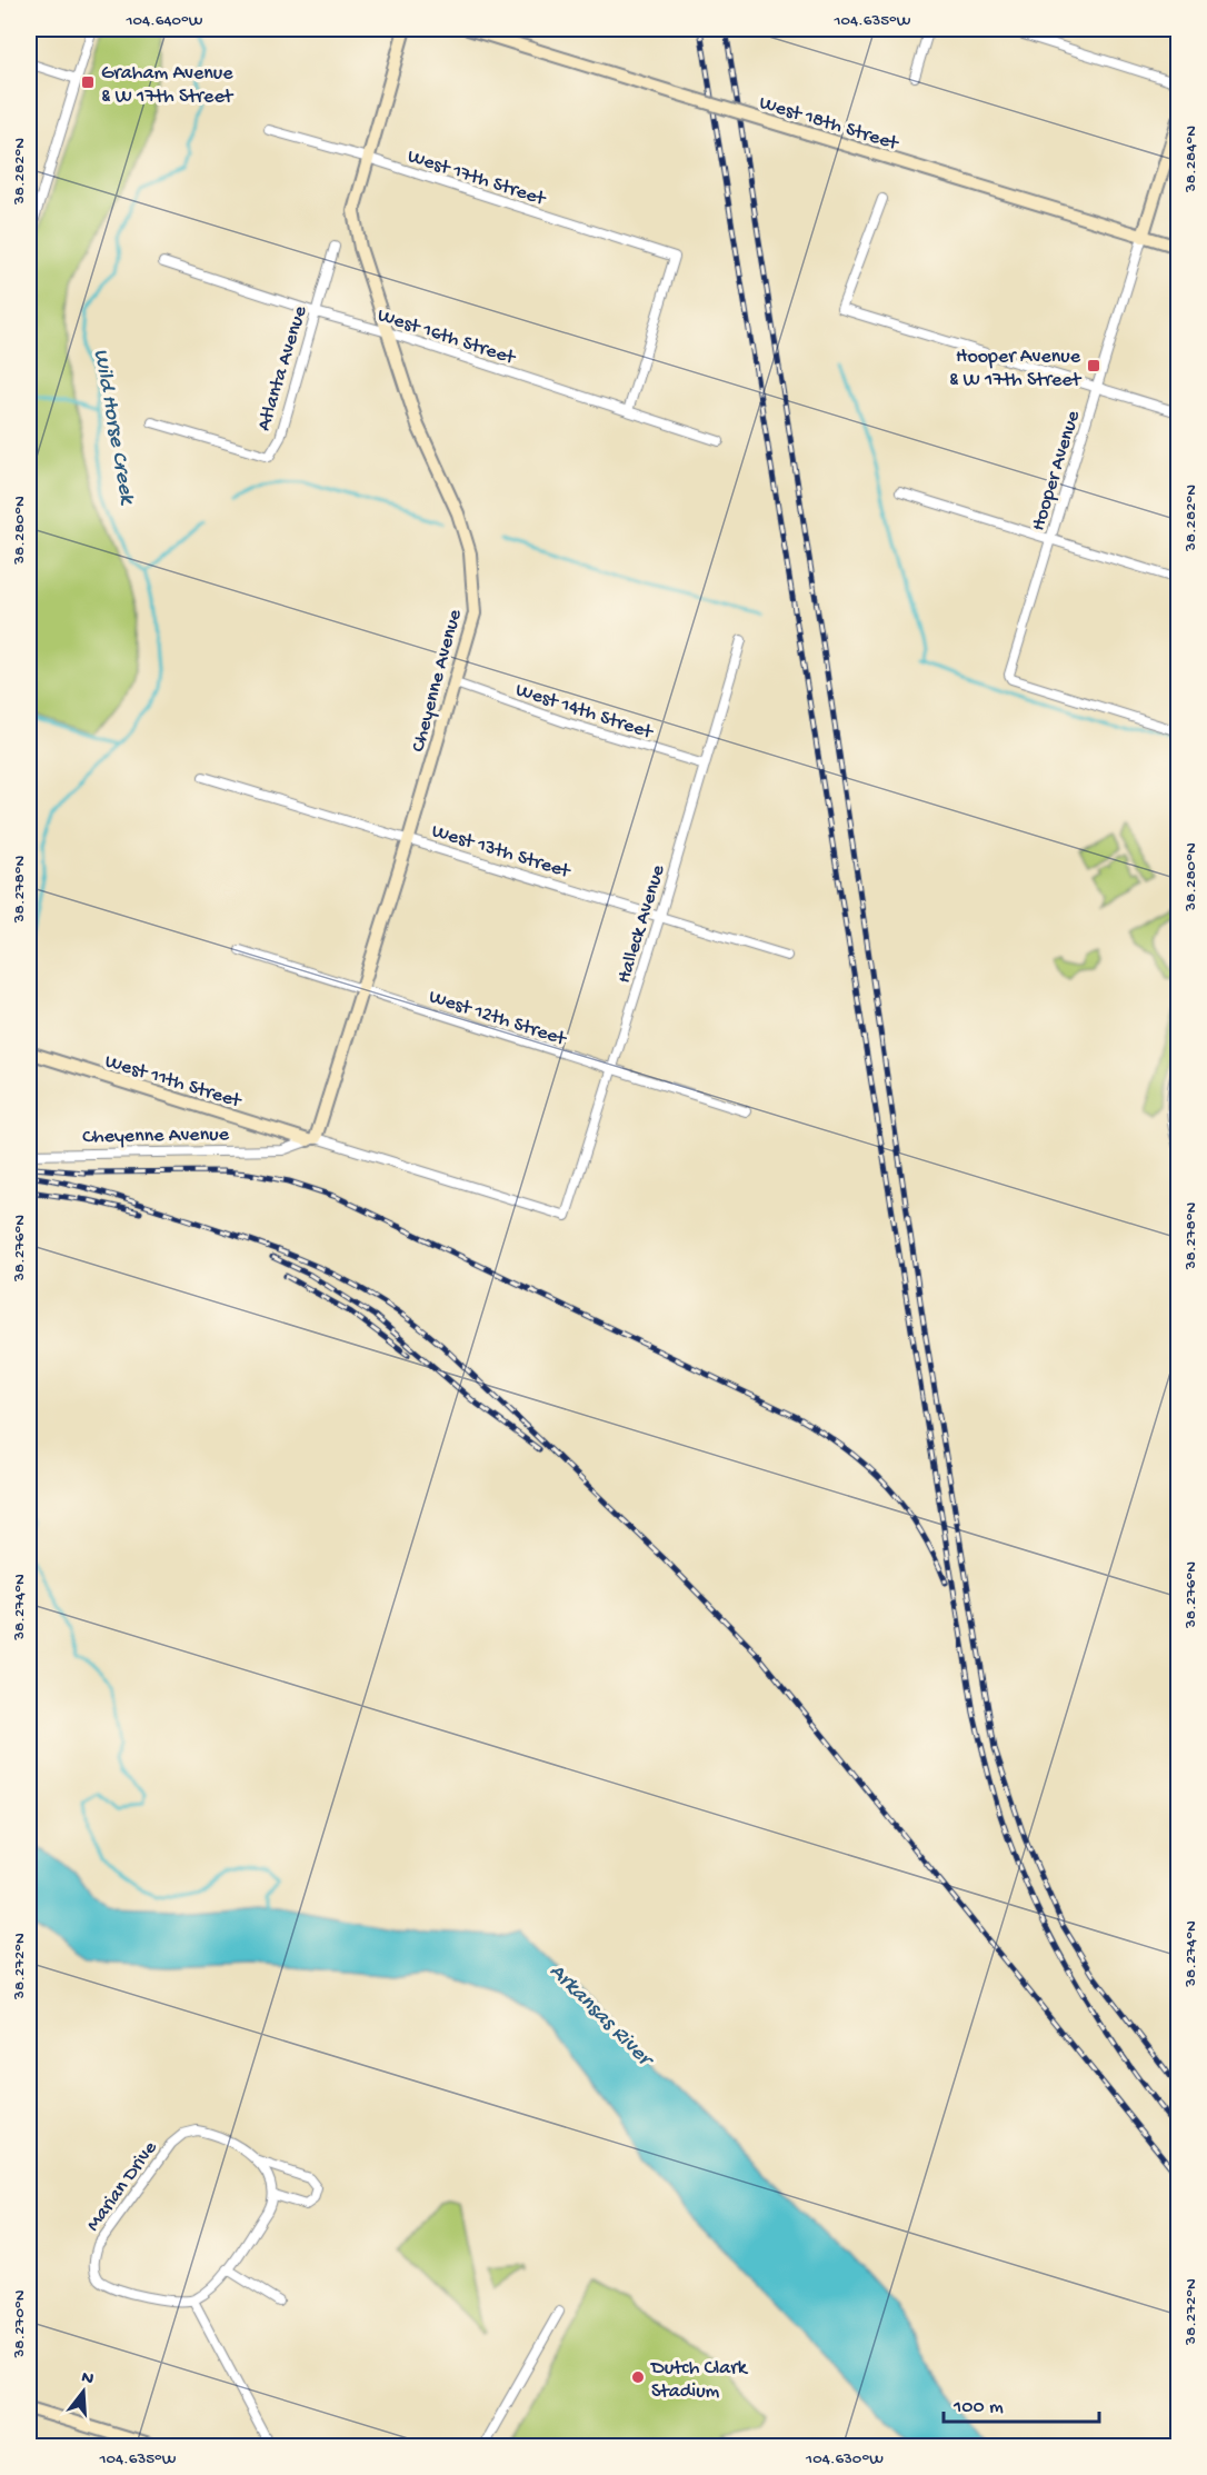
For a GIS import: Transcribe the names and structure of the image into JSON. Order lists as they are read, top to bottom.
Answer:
{
  "streets": {
    "street": [
      "West 18th Street",
      "West 17th Street",
      "West 16th Street",
      "Atlanta Avenue",
      "Hooper Avenue",
      "Cheyenne Avenue",
      "West 14th Street",
      "West 13th Street",
      "Halleck Avenue",
      "West 12th Street",
      "West 11th Street",
      "Marian Drive"
    ]
  },
  "crossings": [
    ["West 18th Street", "Hooper Avenue"],
    ["West 17th Street", "West 16th Street"],
    ["West 17th Street", "Cheyenne Avenue"],
    ["West 16th Street", "Atlanta Avenue"],
    ["West 16th Street", "Cheyenne Avenue"],
    ["Cheyenne Avenue", "West 14th Street"],
    ["Cheyenne Avenue", "West 13th Street"],
    ["Cheyenne Avenue", "West 12th Street"],
    ["Cheyenne Avenue", "West 11th Street"],
    ["West 14th Street", "Halleck Avenue"],
    ["West 13th Street", "Halleck Avenue"],
    ["Halleck Avenue", "West 12th Street"],
    ["Halleck Avenue", "West 11th Street"]
  ],
  "water": ["Wild Horse Creek", "Arkansas River"],
  "places": {
    "transit": ["Graham Avenue & W 17th Street", "Hooper Avenue & W 17th Street"],
    "other": ["Dutch Clark Stadium"]
  },
  "scale_bar": "100 m",
  "north": "top",
  "coordinates": [
    "104.640°W",
    "104.635°W",
    "38.284°N",
    "38.282°N",
    "38.280°N",
    "38.278°N",
    "38.276°N",
    "38.274°N",
    "38.272°N",
    "38.270°N",
    "104.630°W"
  ]
}
